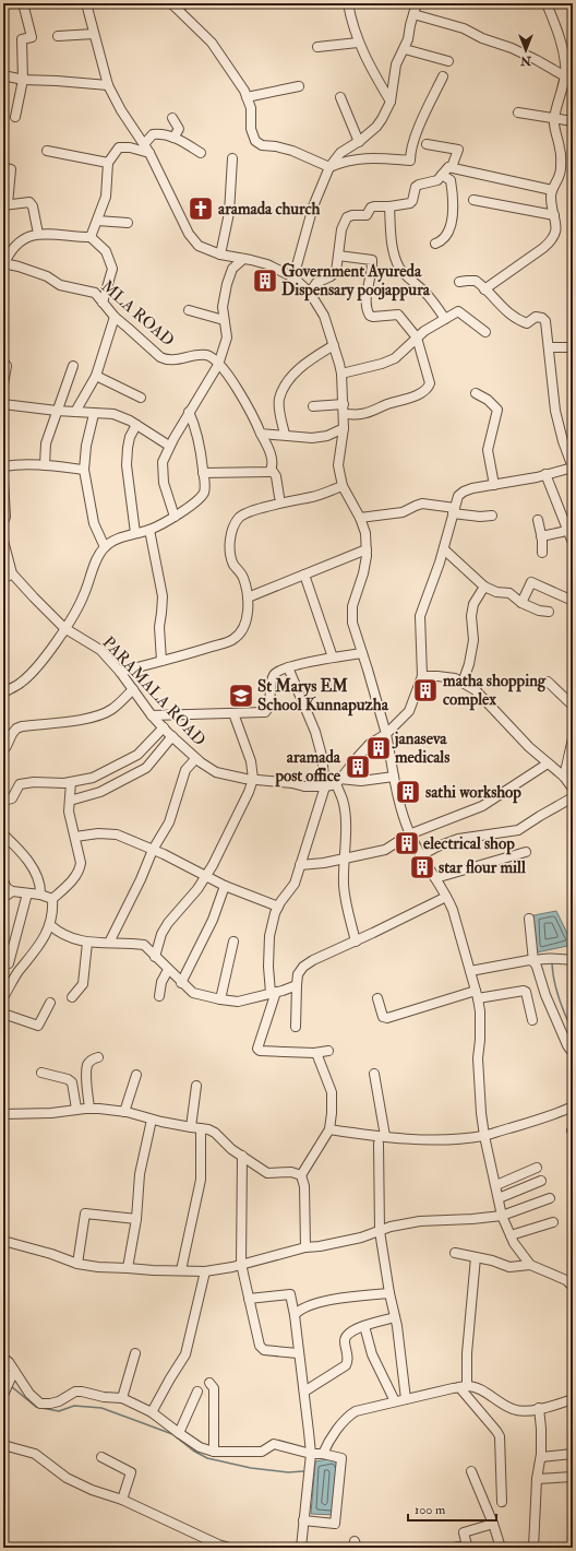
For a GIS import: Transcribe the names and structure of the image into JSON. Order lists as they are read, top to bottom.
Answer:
{
  "streets": {
    "street": ["MLA ROAD", "PARAMALA ROAD"]
  },
  "places": {
    "church": ["aramada church"],
    "building": [
      "Government Ayureda Dispensary poojappura",
      "matha shopping complex",
      "janaseva medicals",
      "aramada post office",
      "sathi workshop",
      "electrical shop",
      "star flour mill"
    ],
    "school or university": ["St Marys EM School Kunnapuzha"]
  },
  "scale_bar": "100 m",
  "north": "bottom"
}
